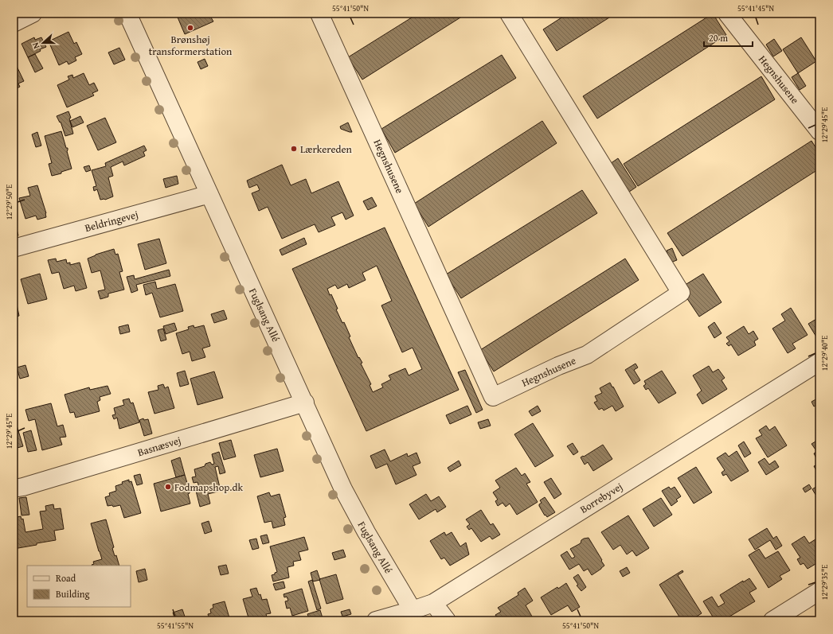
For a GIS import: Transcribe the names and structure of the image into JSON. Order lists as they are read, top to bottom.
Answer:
{
  "streets": {
    "street": [
      "Hegnshusene",
      "Beldringevej",
      "Fuglsang Allé",
      "Basnæsvej",
      "Borrebyvej"
    ]
  },
  "crossings": [
    ["Beldringevej", "Fuglsang Allé"],
    ["Fuglsang Allé", "Basnæsvej"],
    ["Fuglsang Allé", "Borrebyvej"]
  ],
  "places": ["Brønshøj transformerstation", "Lærkereden", "Fodmapshop.dk"],
  "legend": ["Road", "Building"],
  "scale_bar": "20 m",
  "north": "left",
  "coordinates": [
    "55°41'50\"N",
    "55°41'45\"N",
    "12°29'45\"E",
    "12°29'50\"E",
    "12°29'40\"E",
    "12°29'35\"E",
    "55°41'55\"N"
  ]
}
